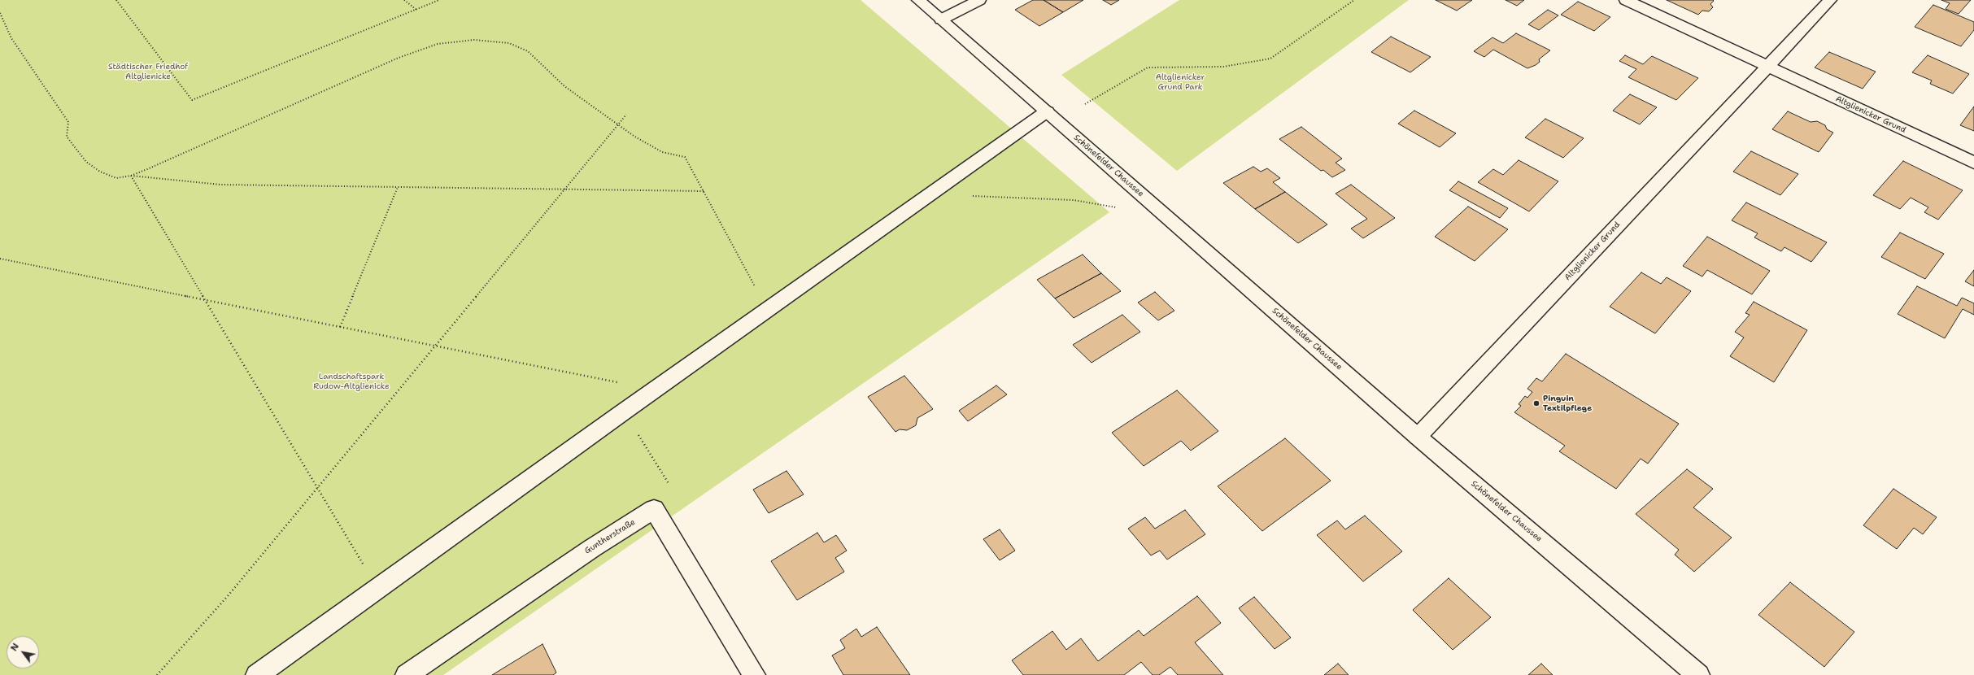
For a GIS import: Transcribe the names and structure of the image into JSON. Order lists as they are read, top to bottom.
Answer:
{
  "streets": {
    "street": ["Altglienicker Grund", "Schönefelder Chaussee", "Guntherstraße"]
  },
  "crossings": [
    ["Altglienicker Grund", "Schönefelder Chaussee"]
  ],
  "parks": ["Städtischer Friedhof Altglienicke", "Altglienicker Grund Park", "Landschaftspark Rudow-Altglienicke"],
  "places": ["Pinguin Textilpflege"],
  "north": "top left"
}
